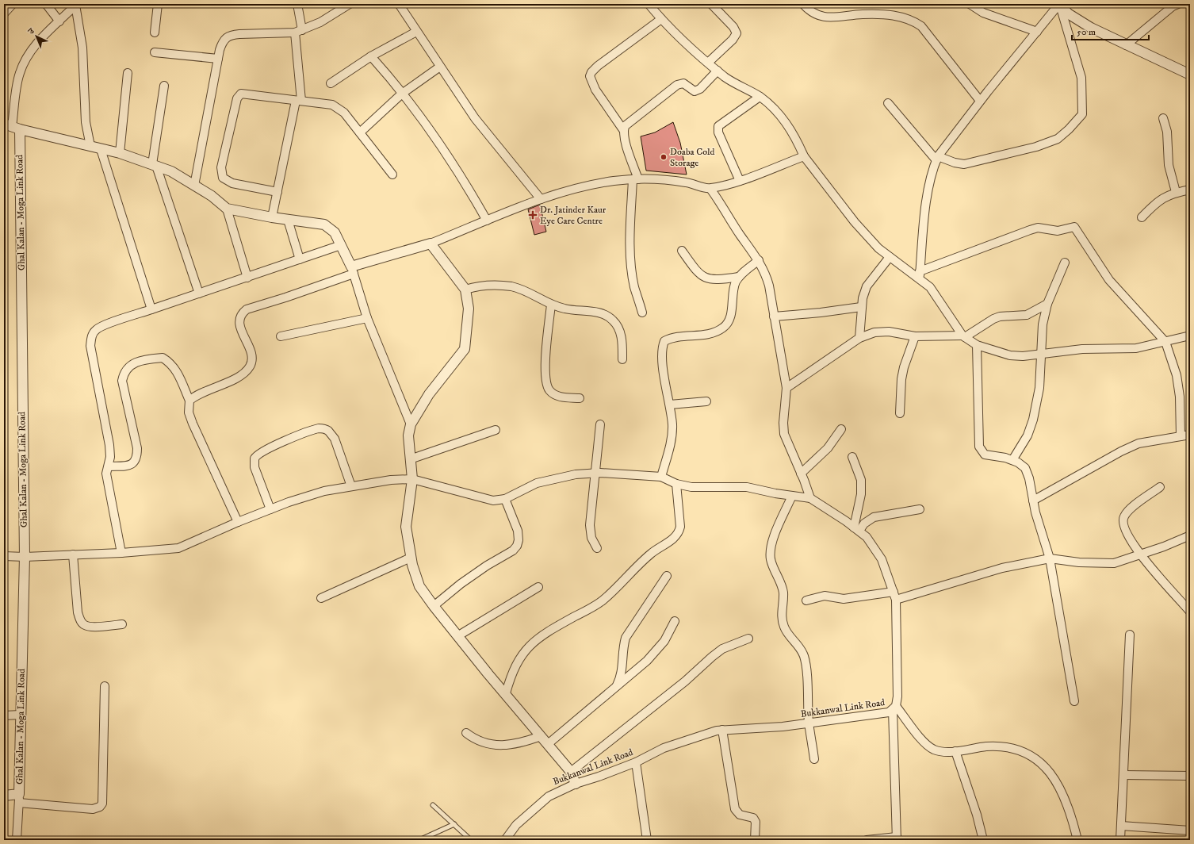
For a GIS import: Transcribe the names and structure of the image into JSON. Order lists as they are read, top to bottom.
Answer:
{
  "streets": {
    "street": ["Ghal Kalan - Moga Link Road", "Bukkanwal Link Road"]
  },
  "places": {
    "other": ["Doaba Cold Storage"],
    "health": ["Dr. Jatinder Kaur Eye Care Centre"]
  },
  "scale_bar": "50 m",
  "north": "top left"
}
